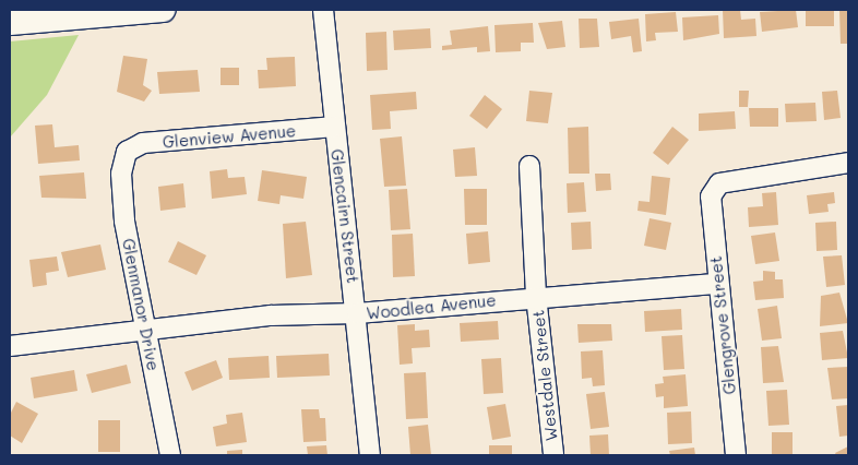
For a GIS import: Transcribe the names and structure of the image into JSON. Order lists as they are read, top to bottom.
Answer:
{
  "streets": {
    "street": [
      "Glenview Avenue",
      "Glencairn Street",
      "Glenmanor Drive",
      "Woodlea Avenue",
      "Glengrove Street",
      "Westdale Street"
    ]
  },
  "crossings": [
    ["Glenview Avenue", "Glencairn Street"],
    ["Glenview Avenue", "Glenmanor Drive"],
    ["Glencairn Street", "Woodlea Avenue"],
    ["Glenmanor Drive", "Woodlea Avenue"],
    ["Woodlea Avenue", "Glengrove Street"],
    ["Woodlea Avenue", "Westdale Street"]
  ]
}
